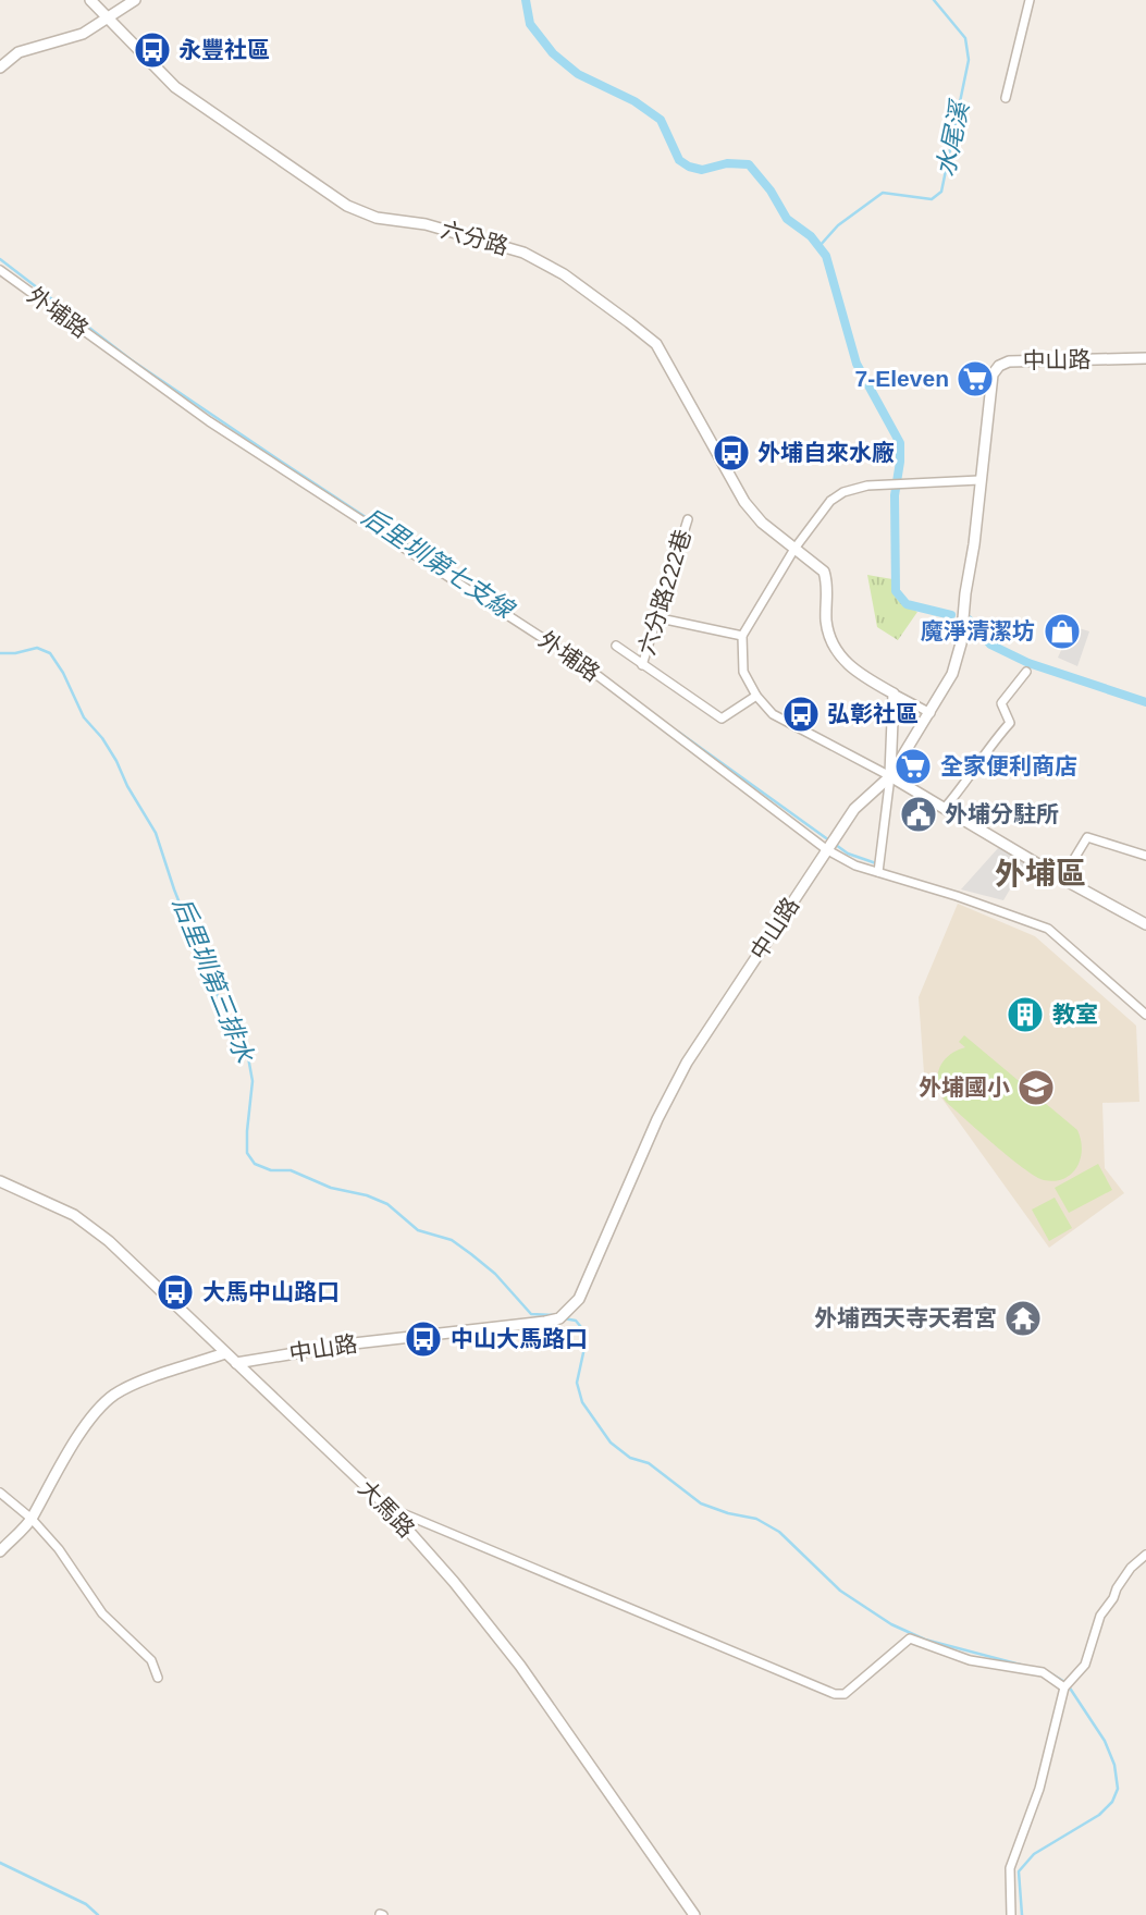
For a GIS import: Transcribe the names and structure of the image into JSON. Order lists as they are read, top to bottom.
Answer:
{
  "streets": {
    "street": [
      "六分路",
      "外埔路",
      "中山路",
      "六分路222巷",
      "大馬路"
    ]
  },
  "crossings": [
    ["外埔路", "中山路"],
    ["中山路", "大馬路"]
  ],
  "districts": ["外埔區"],
  "water": ["水尾溪", "后里圳第七支線", "后里圳第三排水"],
  "places": {
    "bus stop": [
      "永豐社區",
      "外埔自來水廠",
      "弘彰社區",
      "大馬中山路口",
      "中山大馬路口"
    ],
    "supermarket": ["7-Eleven", "全家便利商店"],
    "shop": ["魔淨清潔坊"],
    "public building": ["外埔分駐所"],
    "building": ["教室"],
    "school or university": ["外埔國小"],
    "temple": ["外埔西天寺天君宮"]
  }
}
